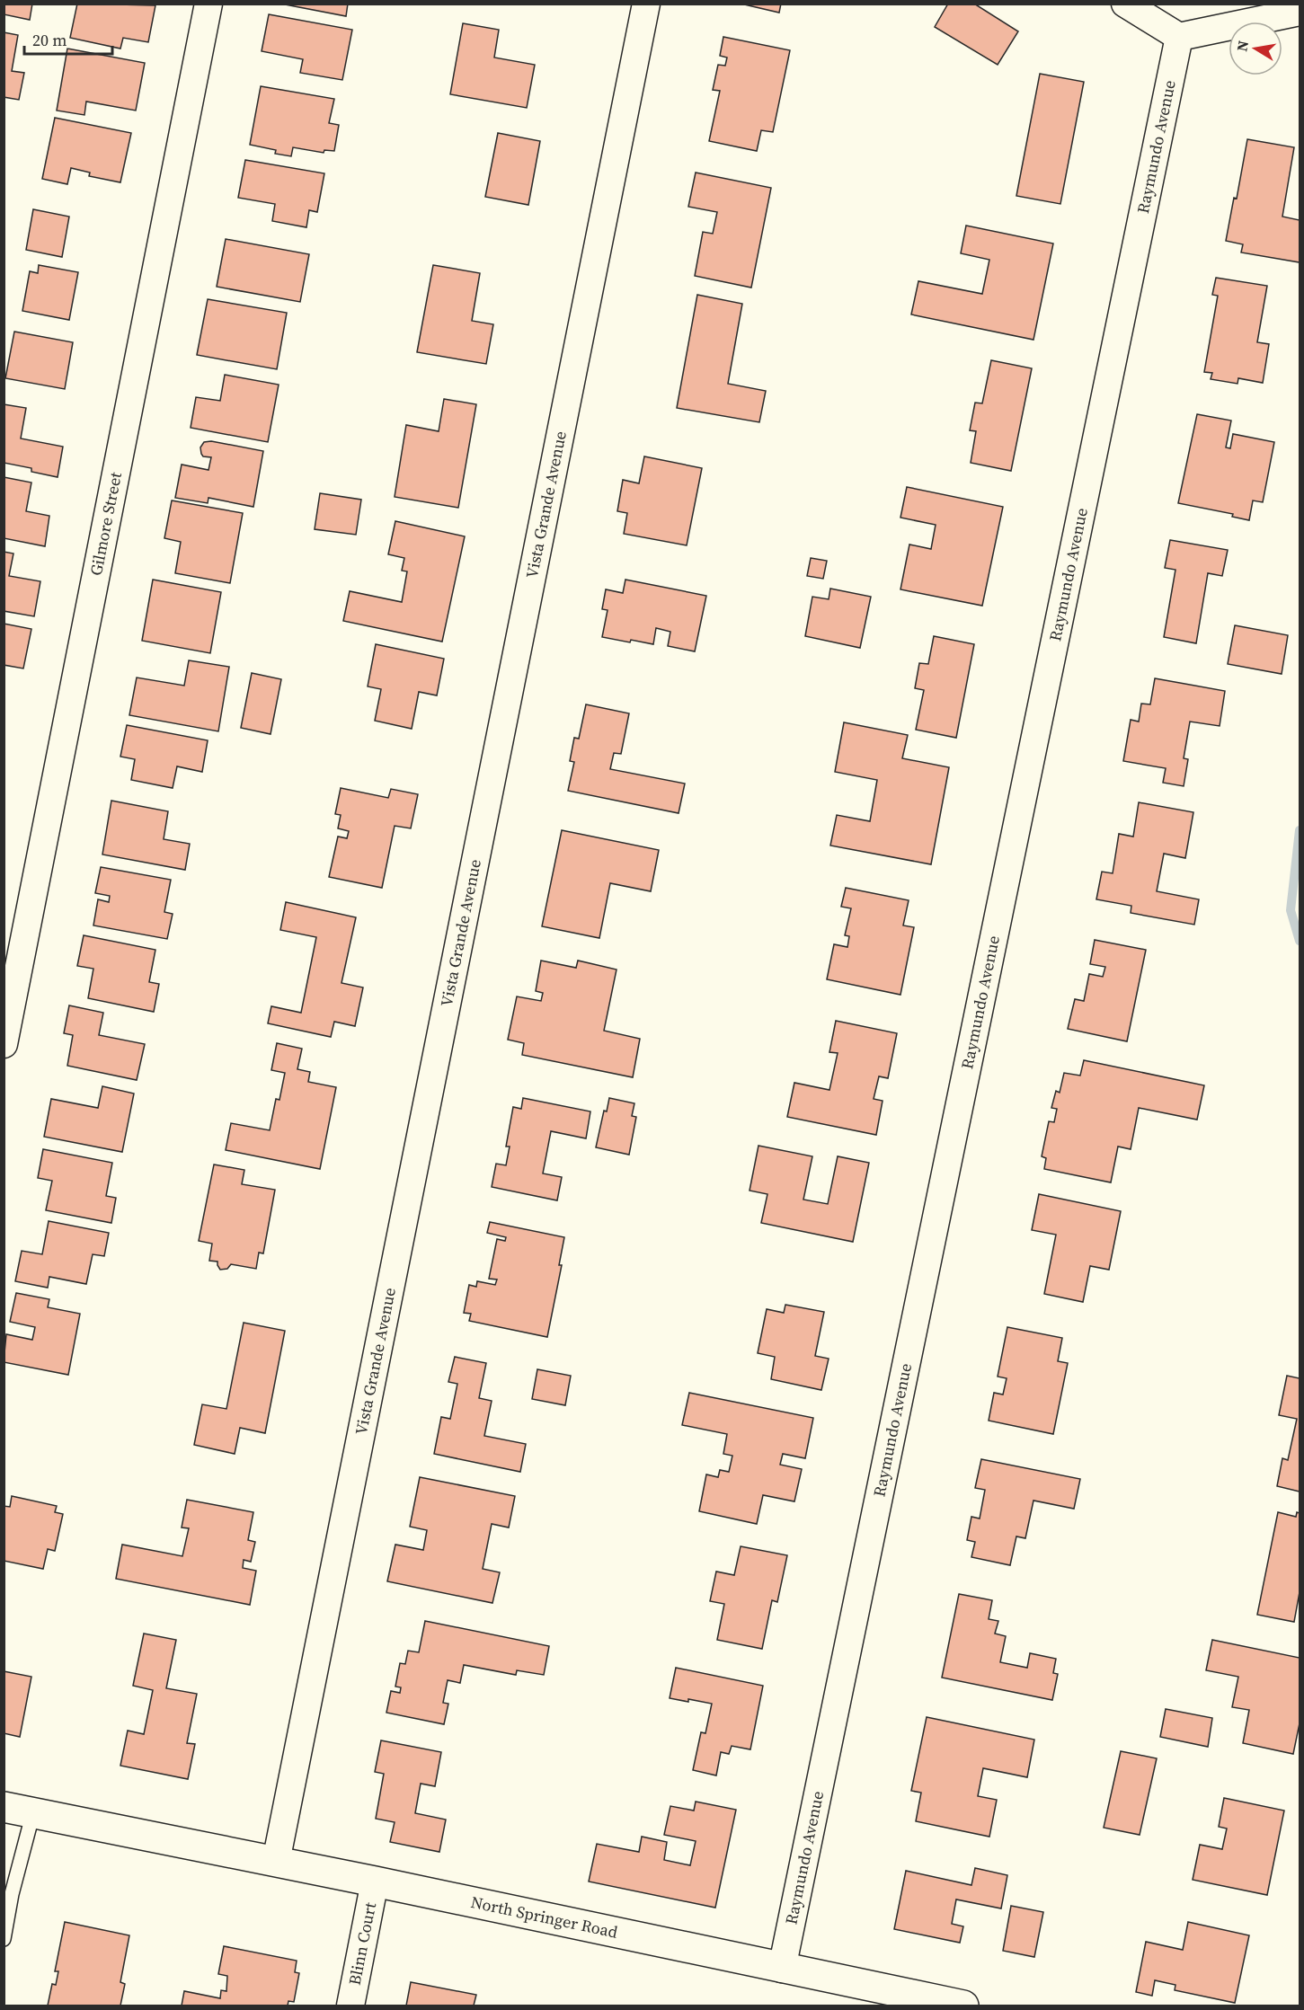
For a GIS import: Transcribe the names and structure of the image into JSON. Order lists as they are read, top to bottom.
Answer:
{
  "streets": {
    "street": [
      "Raymundo Avenue",
      "Vista Grande Avenue",
      "Gilmore Street",
      "North Springer Road",
      "Blinn Court"
    ]
  },
  "crossings": [
    ["Raymundo Avenue", "North Springer Road"],
    ["Vista Grande Avenue", "North Springer Road"],
    ["North Springer Road", "Blinn Court"]
  ],
  "scale_bar": "20 m",
  "north": "left"
}
